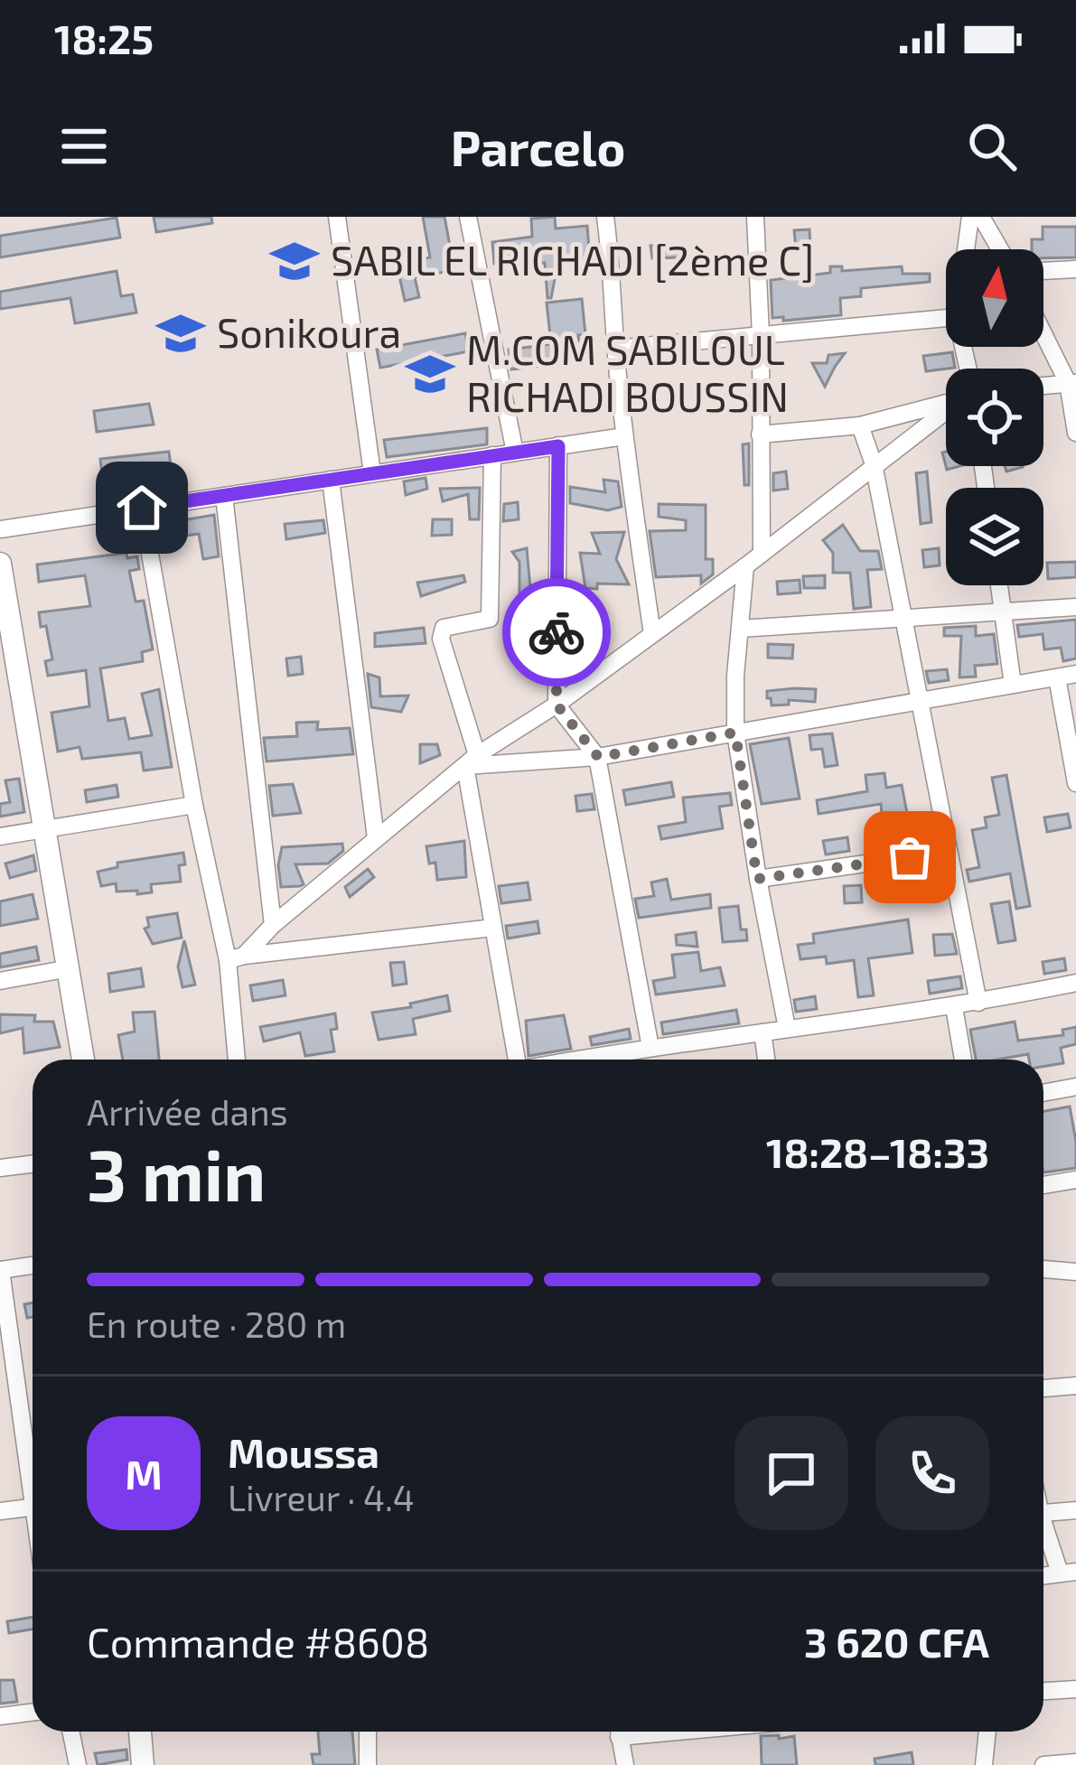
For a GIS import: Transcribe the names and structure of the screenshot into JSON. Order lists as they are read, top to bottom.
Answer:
{
  "places": {
    "school or university": ["SABIL EL RICHADI [2ème C]", "Sonikoura", "M.COM SABILOUL RICHADI BOUSSIN"]
  },
  "north": "top",
  "page": {
    "status": "18:25",
    "header": "Parcelo",
    "heading": ["3 min", "Arrivée dans", "18:28–18:33"],
    "panel": [
      "Moussa",
      "Livreur · 4.4",
      "Commande #8608",
      "3 620 CFA"
    ],
    "bar": "En route · 280 m",
    "round": "M"
  }
}
